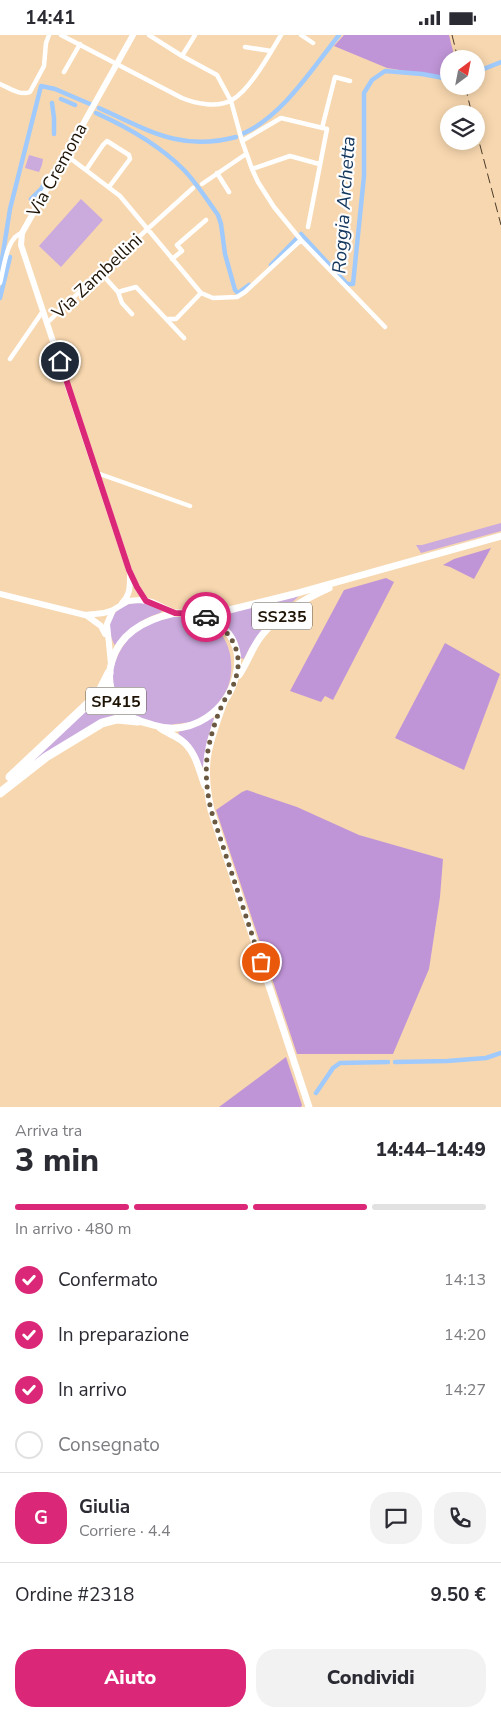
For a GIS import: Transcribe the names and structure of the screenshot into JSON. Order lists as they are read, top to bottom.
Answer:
{
  "streets": {
    "highway": ["SP415"],
    "main road": ["SS235"],
    "street": ["Via Cremona", "Via Zambellini"]
  },
  "crossings": [
    ["Via Cremona", "Via Zambellini"],
    ["SS235", "SP415"]
  ],
  "water": ["Roggia Archetta"],
  "north": "top right",
  "page": {
    "status": "14:41",
    "heading": ["3 min", "Arriva tra", "14:44–14:49"],
    "panel": [
      "Giulia",
      "Corriere · 4.4",
      "Ordine #2318",
      "9.50 €"
    ],
    "bar": "In arrivo · 480 m",
    "list": [
      ["Confermato", "14:13"],
      ["In preparazione", "14:20"],
      ["In arrivo", "14:27"],
      "Consegnato"
    ],
    "round": "G",
    "buttons": ["Aiuto", "Condividi"]
  }
}
